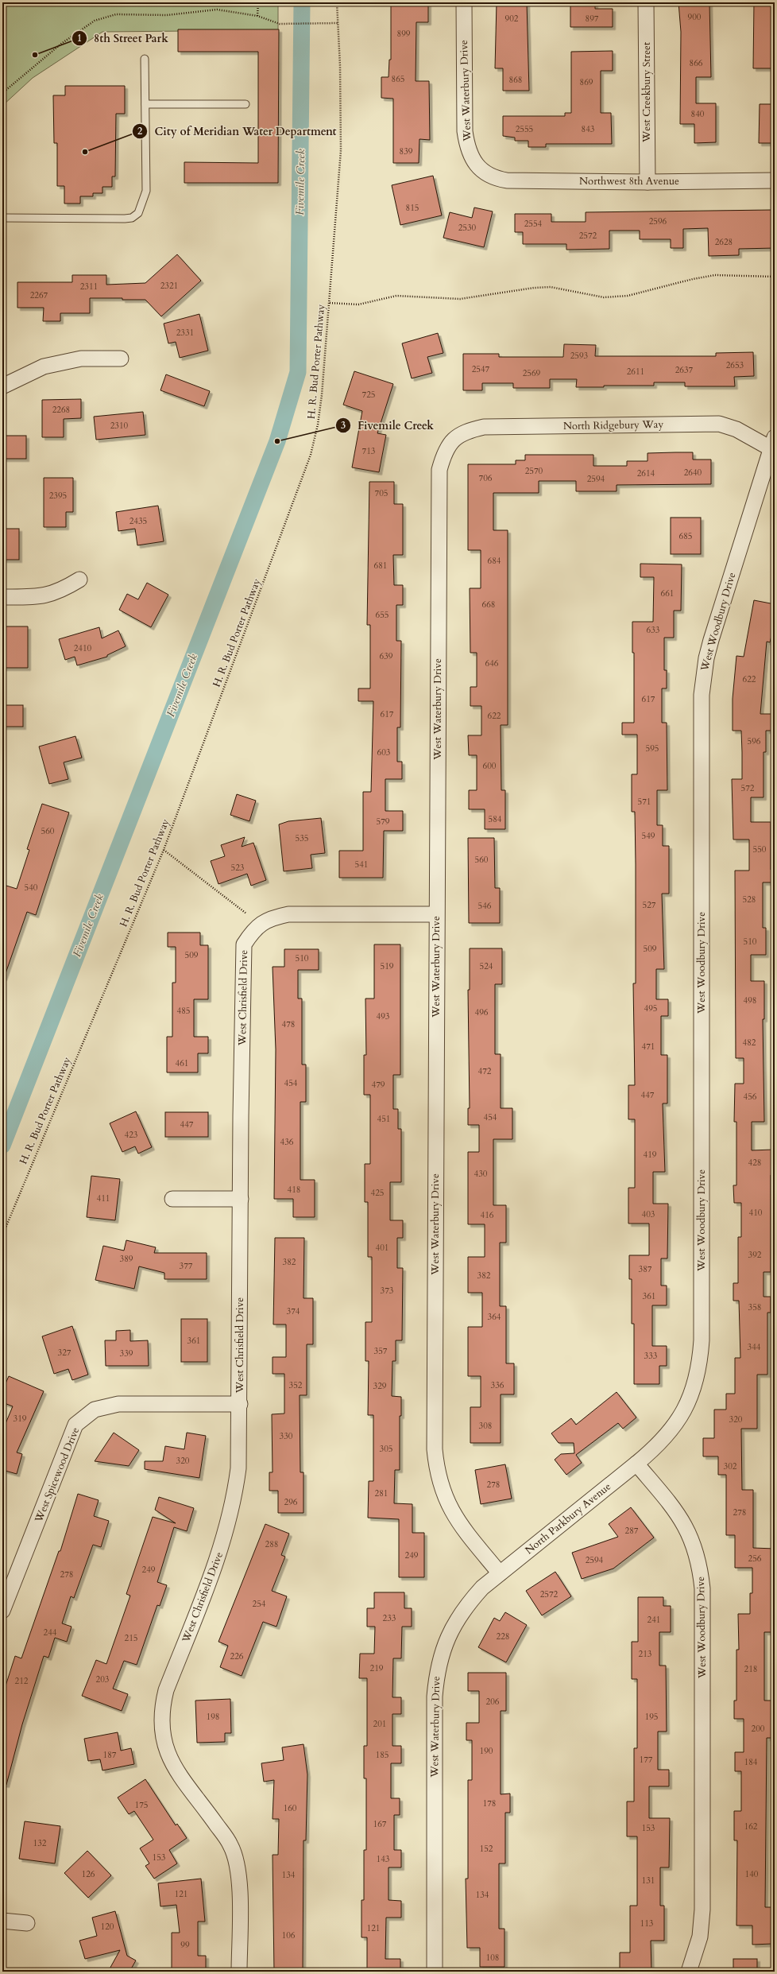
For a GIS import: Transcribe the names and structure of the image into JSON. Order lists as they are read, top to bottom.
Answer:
{
  "streets": {
    "street": [
      "West Waterbury Drive",
      "West Creekbury Street",
      "Northwest 8th Avenue",
      "North Ridgebury Way",
      "West Woodbury Drive",
      "West Chrisfield Drive",
      "West Spicewood Drive",
      "North Parkbury Avenue"
    ],
    "path": ["H. R. Bud Porter Pathway"]
  },
  "crossings": [
    ["West Waterbury Drive", "Northwest 8th Avenue"],
    ["West Waterbury Drive", "North Ridgebury Way"],
    ["West Waterbury Drive", "West Chrisfield Drive"],
    ["West Waterbury Drive", "North Parkbury Avenue"],
    ["West Creekbury Street", "Northwest 8th Avenue"],
    ["North Ridgebury Way", "West Woodbury Drive"],
    ["West Woodbury Drive", "North Parkbury Avenue"],
    ["West Chrisfield Drive", "West Spicewood Drive"]
  ],
  "water": ["Fivemile Creek"],
  "places": ["8th Street Park", "City of Meridian Water Department", "Fivemile Creek"],
  "house_numbers": [
    "900",
    "902",
    "897",
    "899",
    "866",
    "865",
    "868",
    "869",
    "840",
    "2555",
    "843",
    "839",
    "815",
    "2596",
    "2554",
    "2530",
    "2572",
    "2628",
    "2321",
    "2311",
    "2267",
    "2331",
    "2593",
    "2653",
    "2547",
    "2637",
    "2611",
    "2569",
    "725",
    "2268",
    "2310",
    "713",
    "2570",
    "2640",
    "2614",
    "706",
    "2594",
    "705",
    "2395",
    "2435",
    "685",
    "684",
    "681",
    "661",
    "668",
    "655",
    "633",
    "2410",
    "639",
    "646",
    "622",
    "617",
    "617",
    "622",
    "596",
    "595",
    "603",
    "600",
    "572",
    "571",
    "584",
    "579",
    "560",
    "549",
    "535",
    "550",
    "560",
    "541",
    "523",
    "540",
    "528",
    "527",
    "546",
    "510",
    "509",
    "509",
    "510",
    "519",
    "524",
    "498",
    "495",
    "485",
    "496",
    "493",
    "478",
    "482",
    "471",
    "461",
    "472",
    "454",
    "479",
    "447",
    "456",
    "454",
    "451",
    "447",
    "423",
    "436",
    "419",
    "428",
    "430",
    "418",
    "425",
    "411",
    "410",
    "403",
    "416",
    "401",
    "392",
    "389",
    "382",
    "377",
    "387",
    "382",
    "373",
    "361",
    "358",
    "374",
    "364",
    "361",
    "344",
    "357",
    "327",
    "339",
    "333",
    "352",
    "336",
    "329",
    "319",
    "320",
    "308",
    "330",
    "305",
    "320",
    "302",
    "278",
    "281",
    "296",
    "278",
    "287",
    "288",
    "249",
    "256",
    "2594",
    "249",
    "278",
    "2572",
    "254",
    "233",
    "241",
    "244",
    "228",
    "215",
    "213",
    "226",
    "219",
    "218",
    "203",
    "212",
    "206",
    "198",
    "195",
    "201",
    "200",
    "190",
    "187",
    "185",
    "177",
    "184",
    "178",
    "175",
    "160",
    "167",
    "162",
    "153",
    "132",
    "152",
    "153",
    "143",
    "126",
    "140",
    "134",
    "131",
    "121",
    "134",
    "113",
    "120",
    "121",
    "106",
    "99",
    "108"
  ]
}
